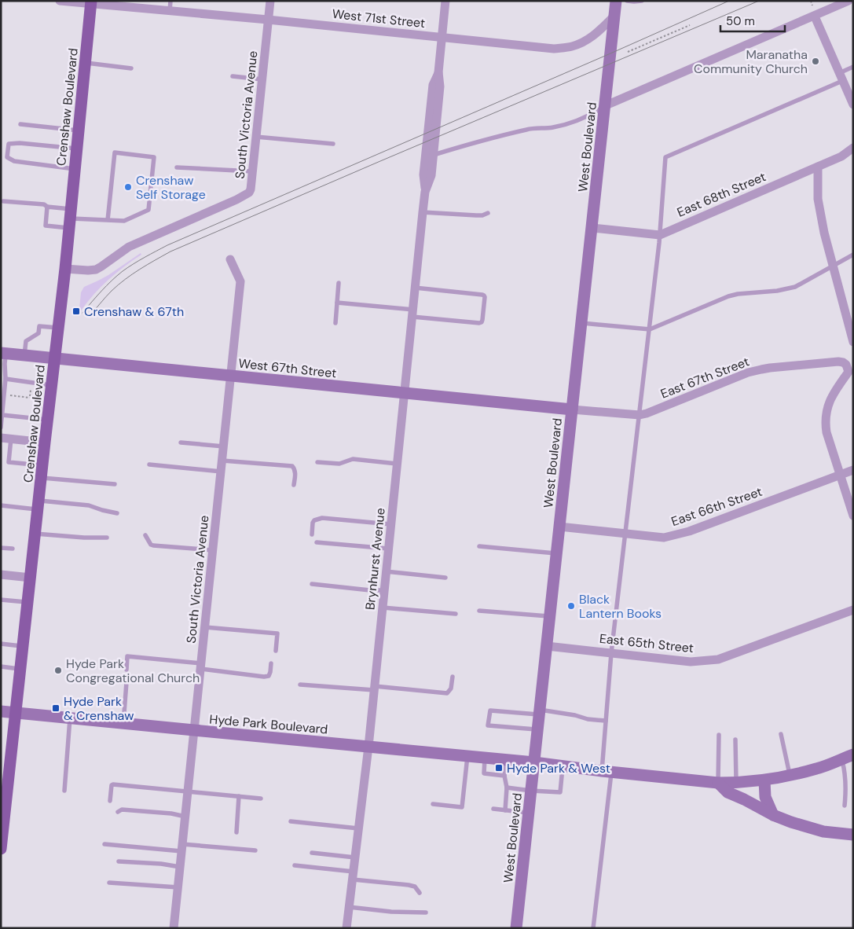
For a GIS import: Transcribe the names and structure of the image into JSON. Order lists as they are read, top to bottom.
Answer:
{
  "streets": {
    "main road": ["Crenshaw Boulevard"],
    "street": [
      "West 71st Street",
      "South Victoria Avenue",
      "West Boulevard",
      "East 68th Street",
      "West 67th Street",
      "East 67th Street",
      "East 66th Street",
      "Brynhurst Avenue",
      "East 65th Street",
      "Hyde Park Boulevard"
    ]
  },
  "crossings": [
    ["West 71st Street", "Crenshaw Boulevard"],
    ["West 71st Street", "South Victoria Avenue"],
    ["West 71st Street", "West Boulevard"],
    ["West 71st Street", "Brynhurst Avenue"],
    ["Crenshaw Boulevard", "South Victoria Avenue"],
    ["Crenshaw Boulevard", "West 67th Street"],
    ["Crenshaw Boulevard", "Hyde Park Boulevard"],
    ["South Victoria Avenue", "West 67th Street"],
    ["South Victoria Avenue", "Hyde Park Boulevard"],
    ["West Boulevard", "East 68th Street"],
    ["West Boulevard", "West 67th Street"],
    ["West Boulevard", "East 67th Street"],
    ["West Boulevard", "East 66th Street"],
    ["West Boulevard", "East 65th Street"],
    ["West Boulevard", "Hyde Park Boulevard"],
    ["West 67th Street", "East 67th Street"],
    ["West 67th Street", "Brynhurst Avenue"],
    ["East 67th Street", "East 66th Street"],
    ["Brynhurst Avenue", "Hyde Park Boulevard"]
  ],
  "places": {
    "other": [
      "Maranatha Community Church",
      "Crenshaw Self Storage",
      "Black Lantern Books",
      "Hyde Park Congregational Church"
    ],
    "transit": ["Crenshaw & 67th", "Hyde Park & Crenshaw", "Hyde Park & West"]
  },
  "scale_bar": "50 m"
}
